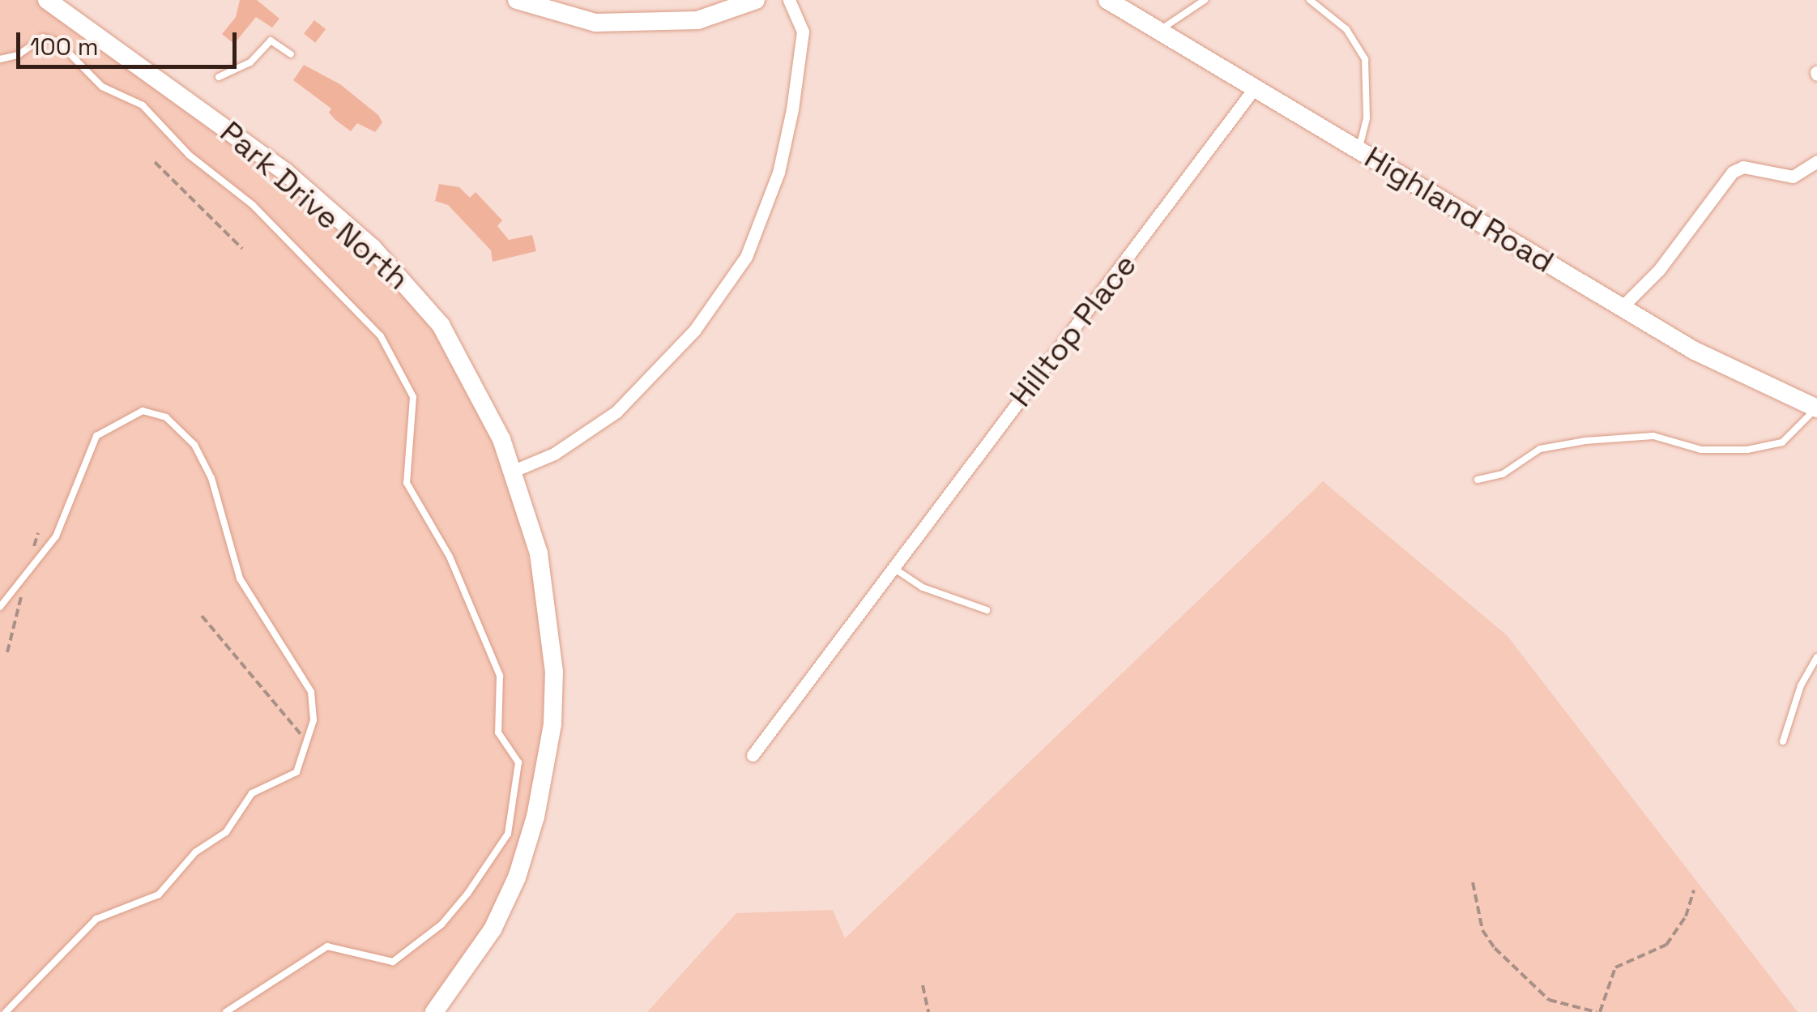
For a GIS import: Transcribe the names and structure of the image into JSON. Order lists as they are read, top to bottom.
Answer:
{
  "streets": {
    "street": ["Park Drive North", "Highland Road", "Hilltop Place"]
  },
  "crossings": [
    ["Highland Road", "Hilltop Place"]
  ],
  "scale_bar": "100 m"
}
